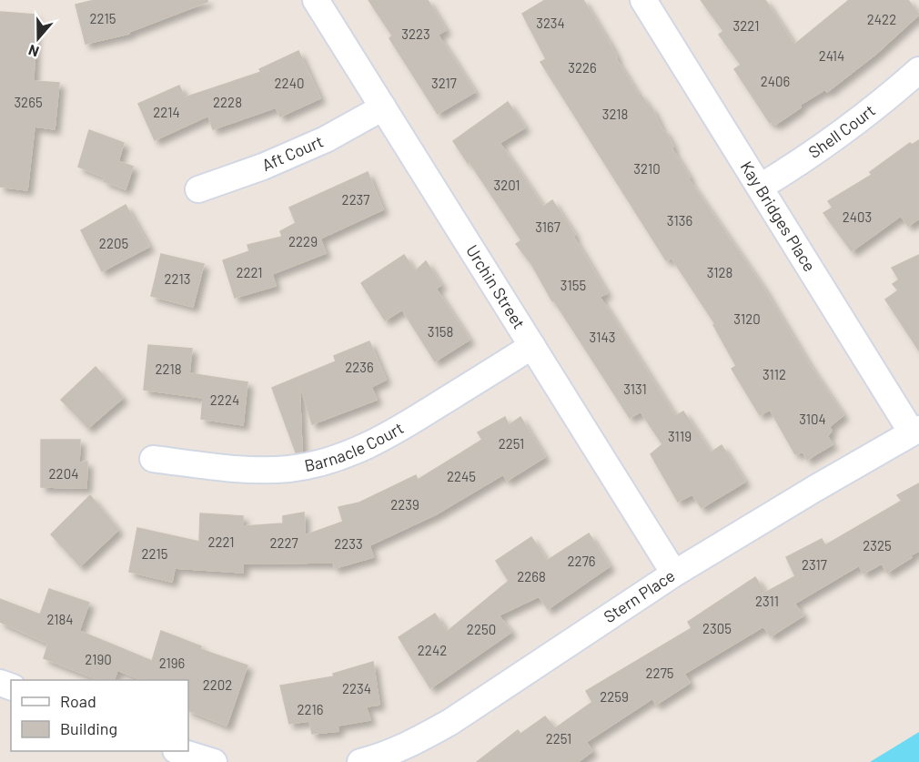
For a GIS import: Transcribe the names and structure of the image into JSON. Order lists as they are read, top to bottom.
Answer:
{
  "streets": {
    "street": [
      "Shell Court",
      "Aft Court",
      "Kay Bridges Place",
      "Urchin Street",
      "Barnacle Court",
      "Stern Place"
    ]
  },
  "crossings": [
    ["Shell Court", "Kay Bridges Place"],
    ["Aft Court", "Urchin Street"],
    ["Kay Bridges Place", "Stern Place"],
    ["Urchin Street", "Barnacle Court"],
    ["Urchin Street", "Stern Place"]
  ],
  "house_numbers": [
    "2215",
    "2422",
    "3234",
    "3221",
    "3223",
    "2414",
    "3226",
    "2406",
    "2240",
    "3217",
    "3265",
    "2228",
    "2214",
    "3218",
    "3210",
    "3201",
    "2237",
    "2403",
    "3136",
    "3167",
    "2229",
    "2205",
    "2221",
    "3128",
    "2213",
    "3155",
    "3120",
    "3158",
    "3143",
    "2236",
    "2218",
    "3112",
    "3131",
    "2224",
    "3104",
    "3119",
    "2251",
    "2204",
    "2245",
    "2239",
    "2221",
    "2227",
    "2233",
    "2325",
    "2215",
    "2276",
    "2317",
    "2268",
    "2311",
    "2184",
    "2305",
    "2250",
    "2242",
    "2190",
    "2196",
    "2275",
    "2202",
    "2234",
    "2259",
    "2216",
    "2251"
  ],
  "legend": ["Road", "Building"],
  "north": "bottom"
}
